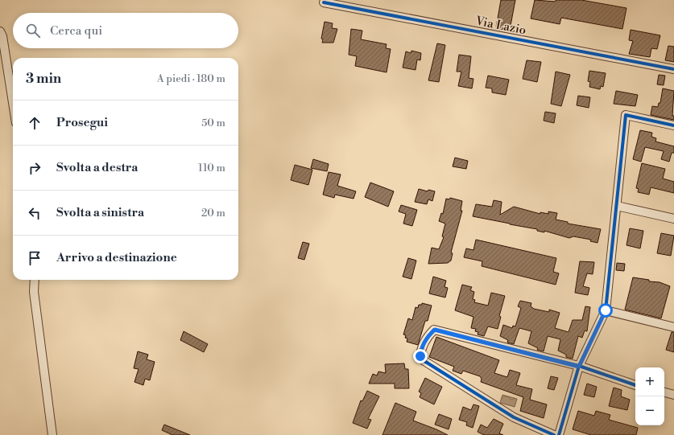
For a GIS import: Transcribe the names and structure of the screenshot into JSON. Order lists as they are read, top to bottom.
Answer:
{
  "streets": {
    "street": ["Via Lazio"]
  },
  "page": {
    "search": "Cerca qui",
    "heading": ["3 min", "A piedi · 180 m"],
    "list": [
      ["Prosegui", "50 m"],
      ["Svolta a destra", "110 m"],
      ["Svolta a sinistra", "20 m"],
      "Arrivo a destinazione"
    ],
    "map_buttons": ["+", "−"]
  }
}
